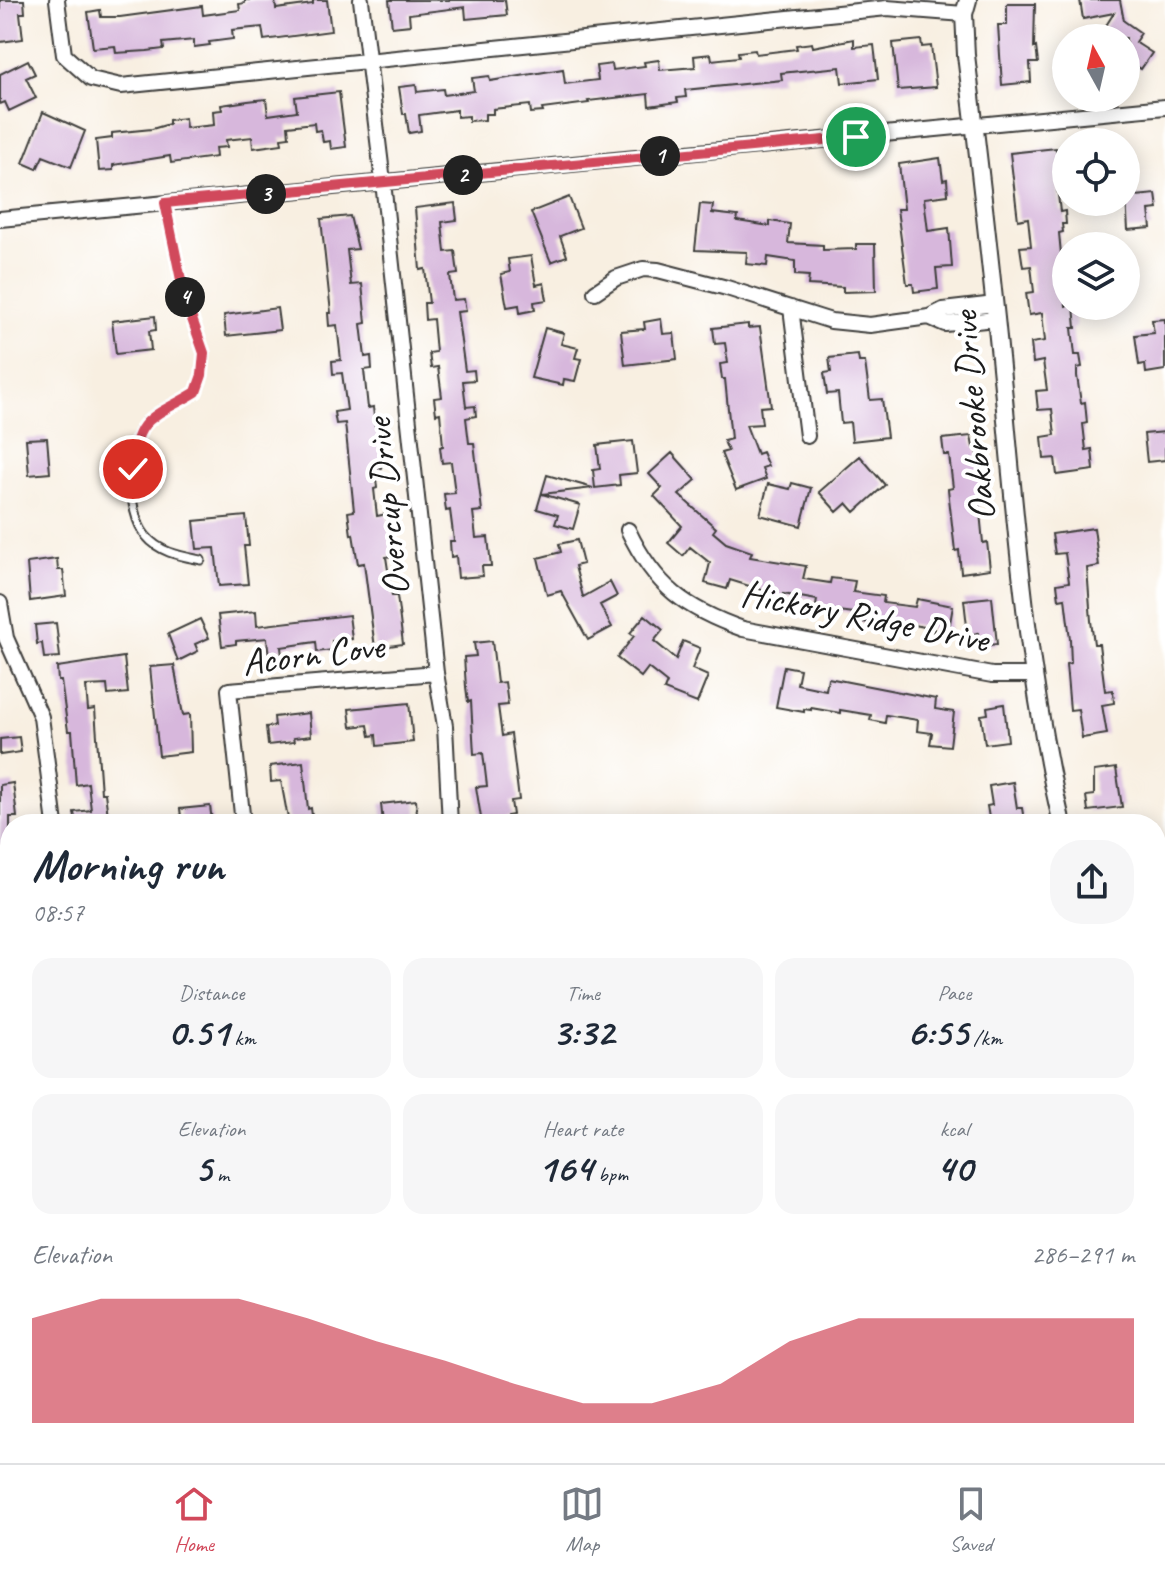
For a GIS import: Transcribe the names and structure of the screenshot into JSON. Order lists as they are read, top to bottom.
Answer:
{
  "streets": {
    "street": [
      "Oakbrooke Drive",
      "Overcup Drive",
      "Hickory Ridge Drive",
      "Acorn Cove"
    ]
  },
  "crossings": [
    ["Oakbrooke Drive", "Hickory Ridge Drive"],
    ["Overcup Drive", "Acorn Cove"]
  ],
  "north": "top",
  "page": {
    "pins": [
      "1",
      "2",
      "3",
      "4"
    ],
    "heading": ["Morning run", "08:57"],
    "stats": [
      ["Distance", "0.51 km"],
      ["Time", "3:32"],
      ["Pace", "6:55 /km"],
      ["Elevation", "5 m"],
      ["Heart rate", "164 bpm"],
      ["kcal", "40"]
    ],
    "chart": ["Elevation", "286–291 m"],
    "tabs": ["Home", "Map", "Saved"]
  }
}
